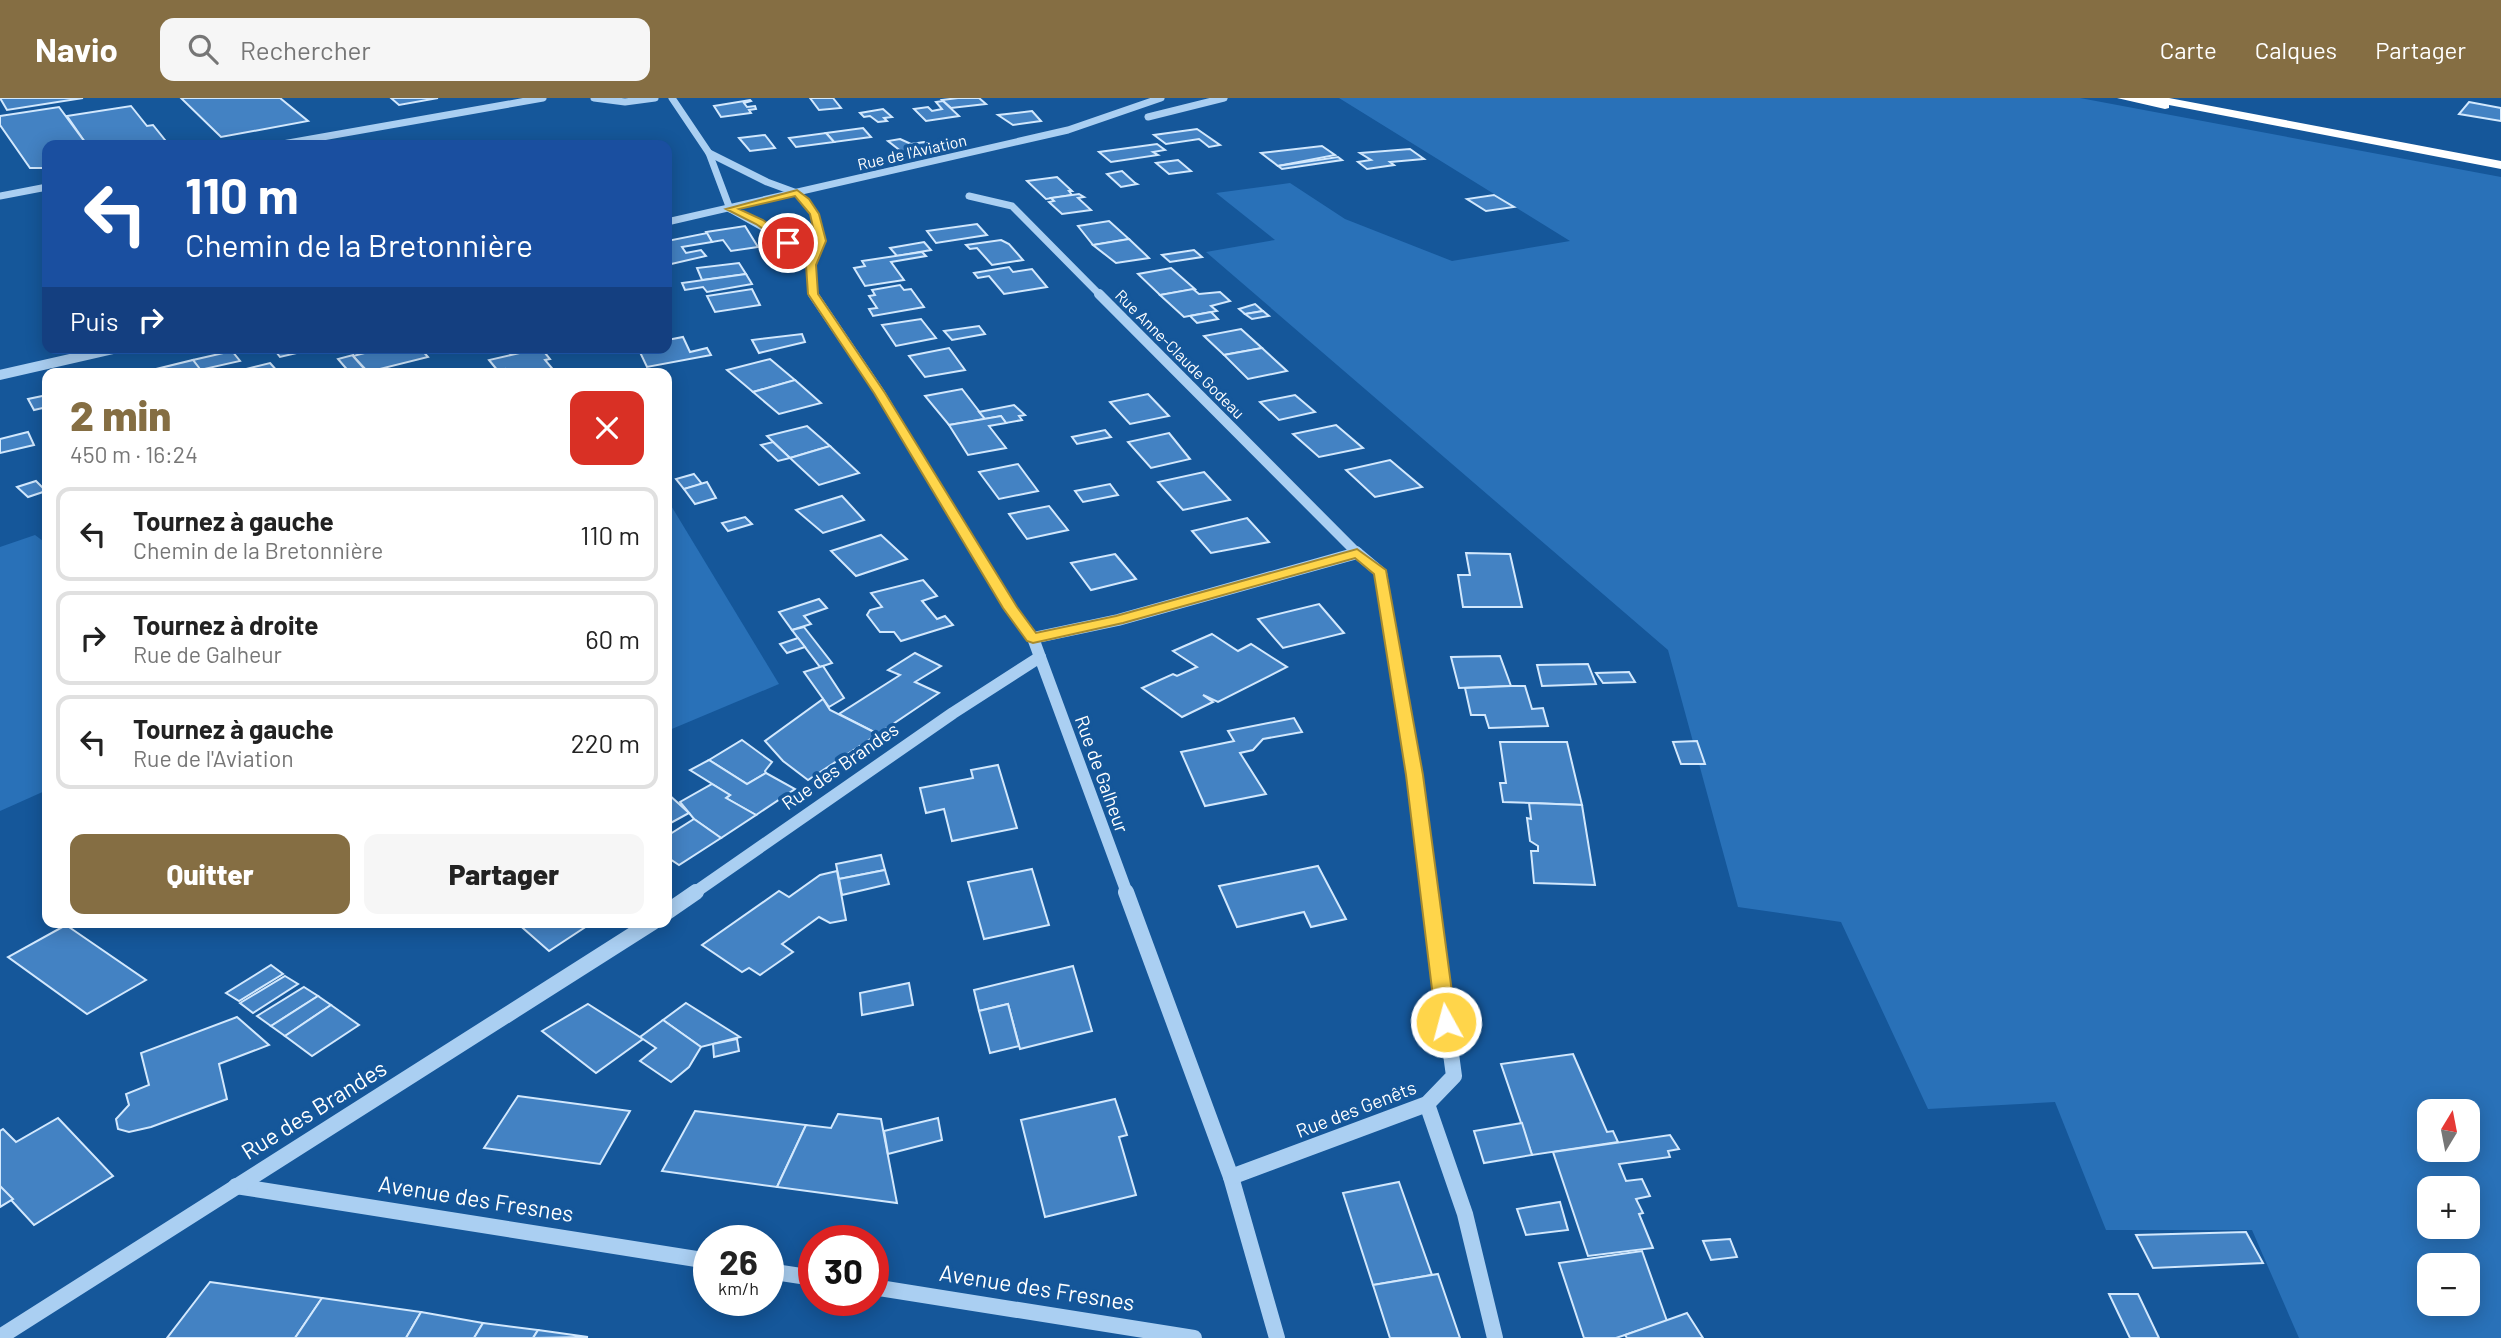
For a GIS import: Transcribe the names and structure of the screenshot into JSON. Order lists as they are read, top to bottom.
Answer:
{
  "streets": {
    "street": [
      "Rue de l'Aviation",
      "Rue Anne-Claude Godeau",
      "Rue des Brandes",
      "Rue de Galheur",
      "Rue des Genêts",
      "Avenue des Fresnes"
    ]
  },
  "crossings": [
    ["Rue de l'Aviation", "Rue de Galheur"],
    ["Rue Anne-Claude Godeau", "Rue des Genêts"],
    ["Rue des Brandes", "Rue de Galheur"],
    ["Rue des Brandes", "Avenue des Fresnes"],
    ["Rue de Galheur", "Rue des Genêts"]
  ],
  "north": "top",
  "page": {
    "header": "Navio",
    "search": "Rechercher",
    "nav": ["Carte", "Calques", "Partager"],
    "turn": ["110 m", "Chemin de la Bretonnière"],
    "then": "Puis",
    "heading": ["2 min", "450 m · 16:24"],
    "list": [
      {
        "name": "Tournez à gauche",
        "note": "Chemin de la Bretonnière",
        "value": "110 m"
      },
      {
        "name": "Tournez à droite",
        "note": "Rue de Galheur",
        "value": "60 m"
      },
      {
        "name": "Tournez à gauche",
        "note": "Rue de l'Aviation",
        "value": "220 m"
      }
    ],
    "buttons": ["Quitter", "Partager"],
    "map_buttons": ["+", "−"],
    "speed": "26 km/h",
    "limit": "30"
  }
}
